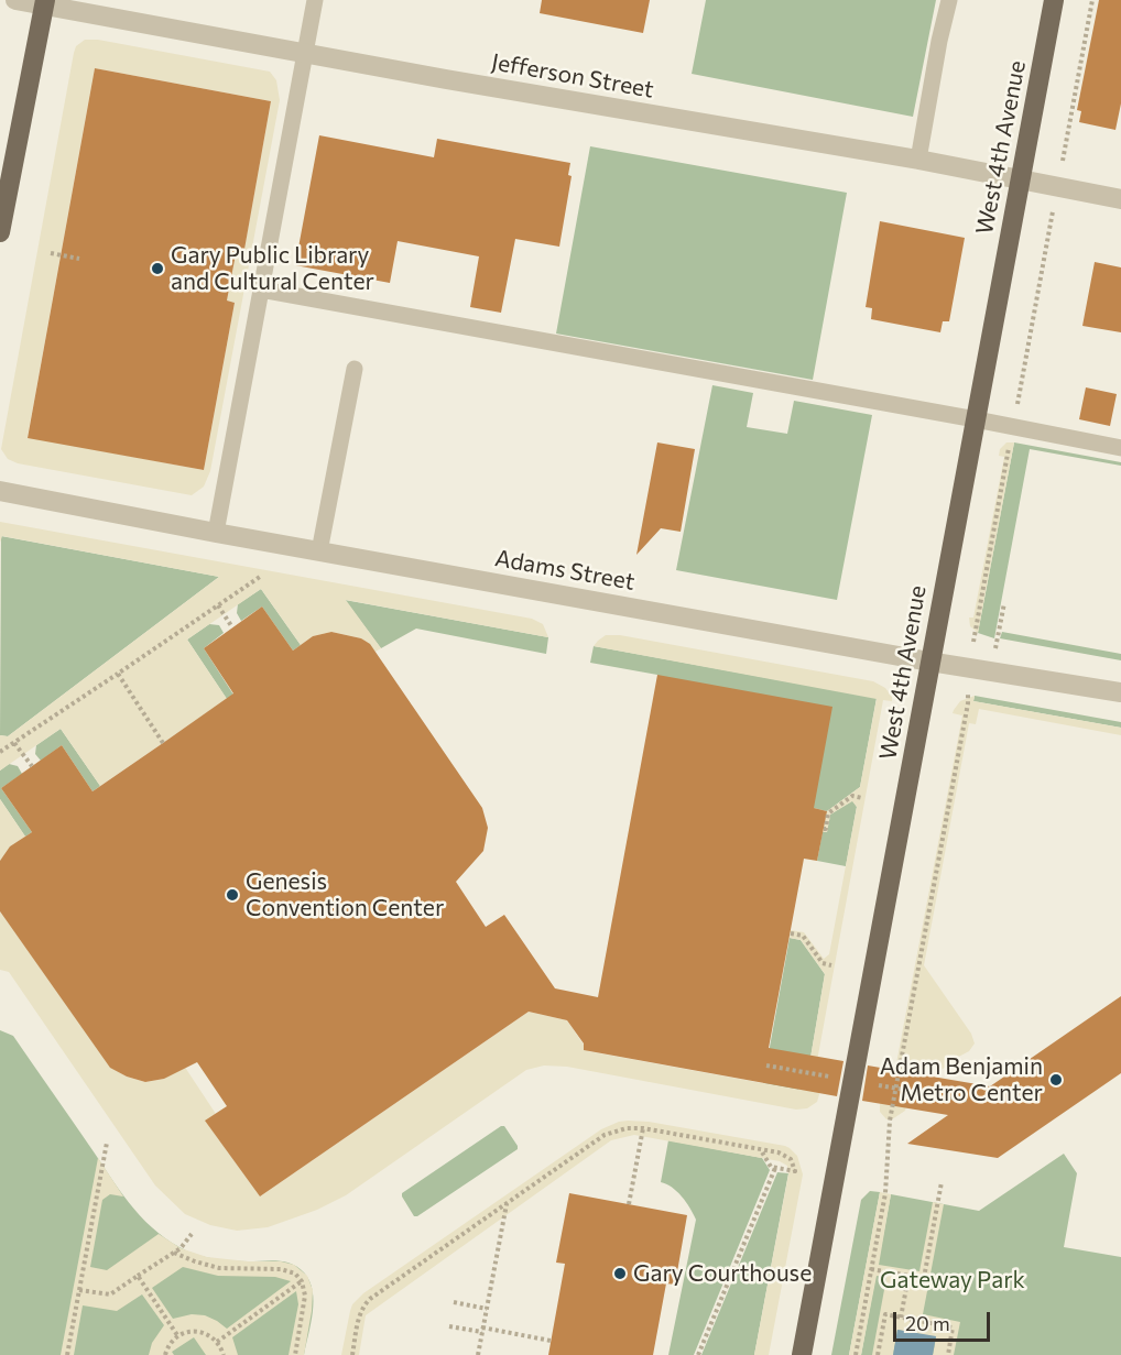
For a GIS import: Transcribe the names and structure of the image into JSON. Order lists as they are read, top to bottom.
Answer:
{
  "streets": {
    "main road": ["West 4th Avenue"],
    "street": ["Jefferson Street", "Adams Street"]
  },
  "crossings": [
    ["Jefferson Street", "West 4th Avenue"],
    ["West 4th Avenue", "Adams Street"]
  ],
  "parks": ["Gateway Park"],
  "places": [
    "Gary Public Library and Cultural Center",
    "Genesis Convention Center",
    "Adam Benjamin Metro Center",
    "Gary Courthouse"
  ],
  "scale_bar": "20 m"
}
